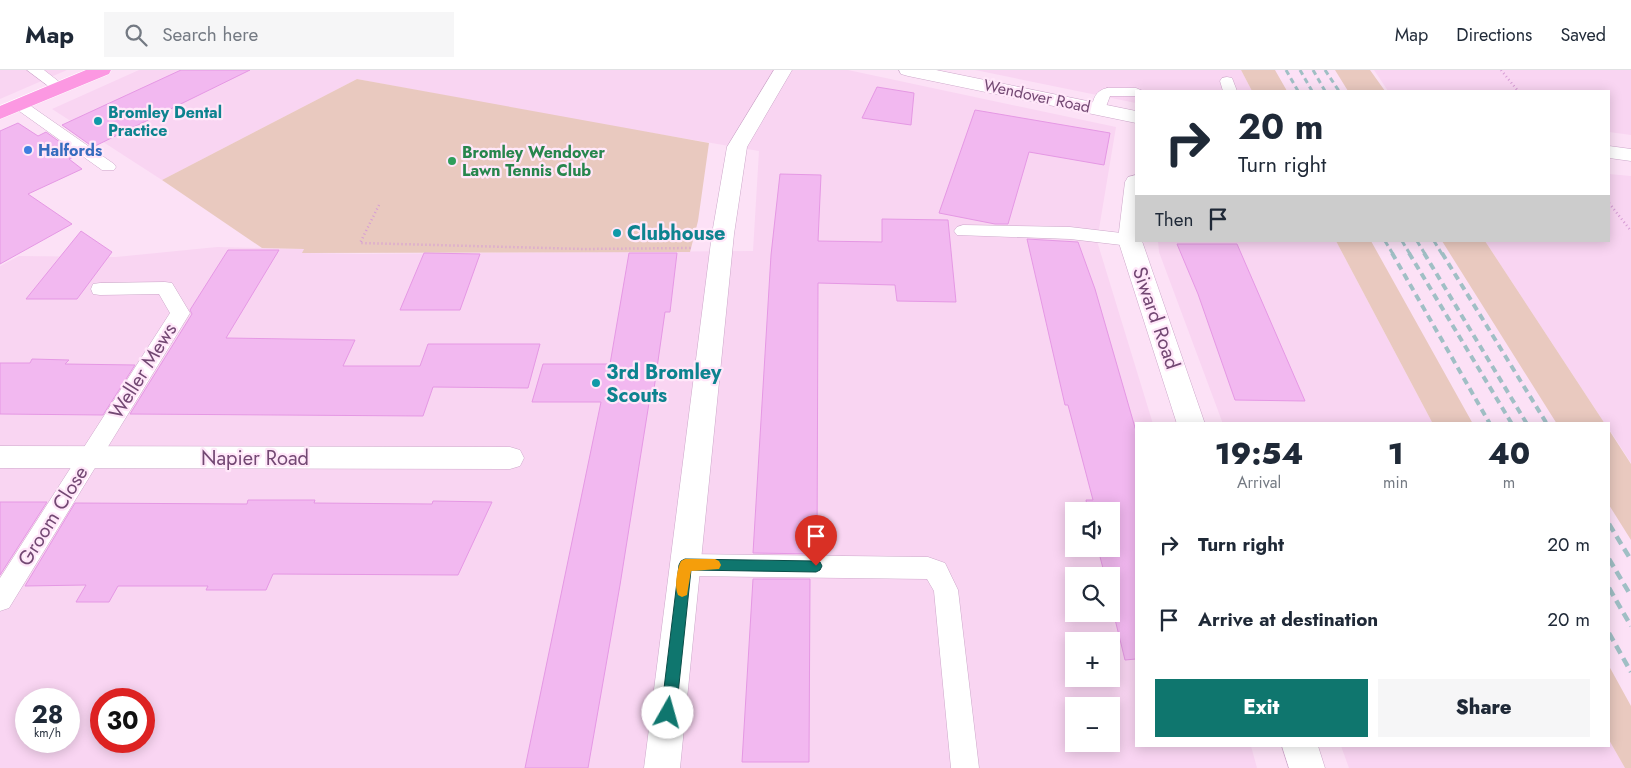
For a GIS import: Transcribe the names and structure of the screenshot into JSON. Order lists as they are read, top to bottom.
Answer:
{
  "streets": {
    "street": ["Wendover Road", "Siward Road", "Napier Road"],
    "lane": ["Weller Mews", "Groom Close"]
  },
  "crossings": [
    ["Weller Mews", "Napier Road"],
    ["Weller Mews", "Groom Close"],
    ["Napier Road", "Groom Close"]
  ],
  "places": [
    "Bromley Dental Practice",
    "Halfords",
    "Bromley Wendover Lawn Tennis Club",
    "Clubhouse",
    "3rd Bromley Scouts"
  ],
  "page": {
    "header": "Map",
    "search": "Search here",
    "nav": ["Map", "Directions", "Saved"],
    "turn": ["20 m", "Turn right"],
    "then": "Then",
    "eta": [
      "19:54",
      "Arrival",
      "1",
      "min",
      "40",
      "m"
    ],
    "map_buttons": ["+", "−"],
    "list": [
      {
        "name": "Turn right",
        "value": "20 m"
      },
      {
        "name": "Arrive at destination",
        "value": "20 m"
      }
    ],
    "buttons": ["Exit", "Share"],
    "speed": "28 km/h",
    "limit": "30"
  }
}
